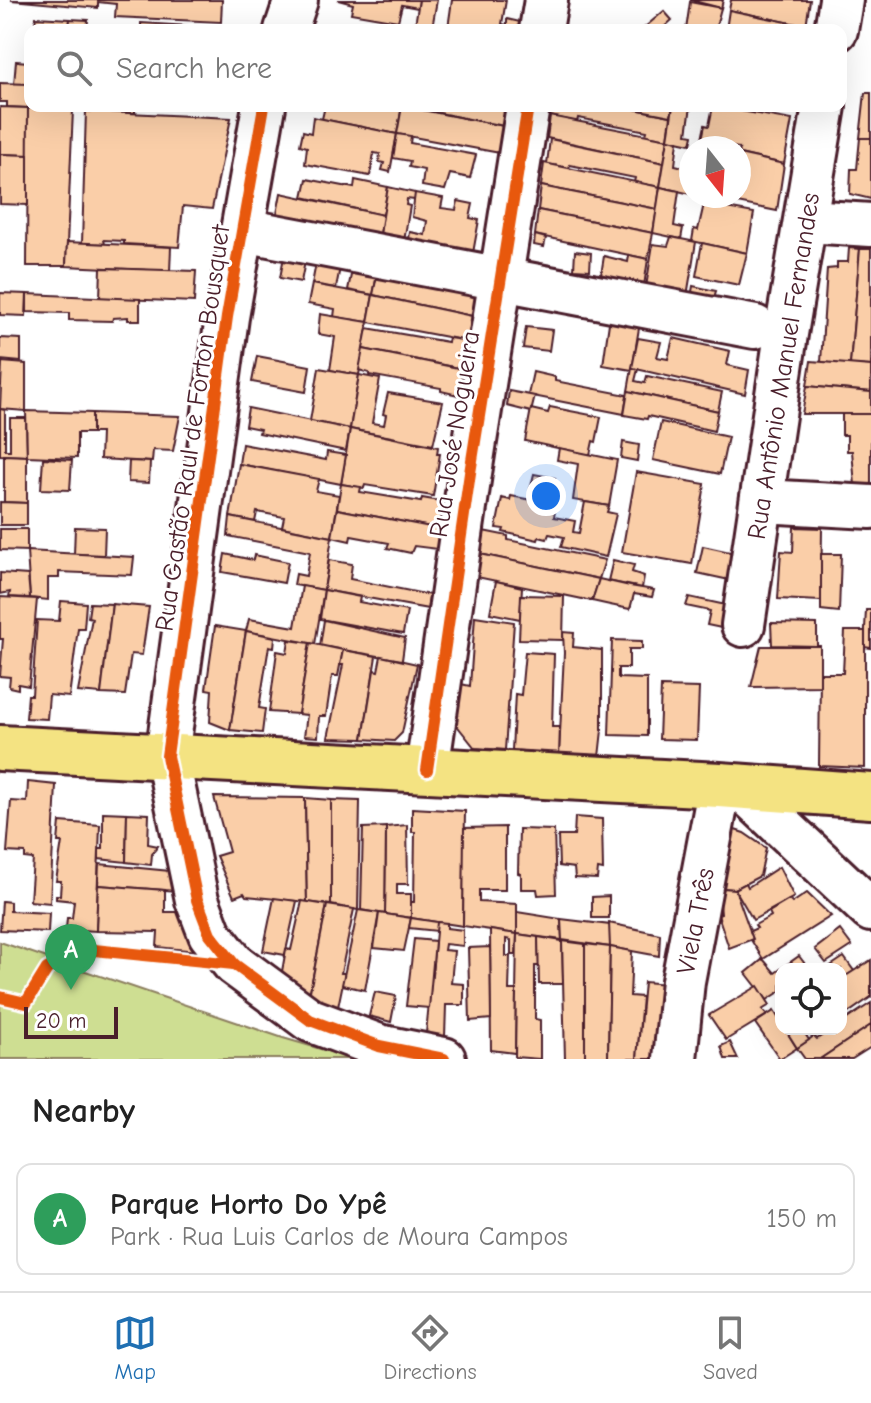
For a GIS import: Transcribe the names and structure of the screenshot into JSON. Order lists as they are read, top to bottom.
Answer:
{
  "streets": {
    "street": [
      "Rua Antônio Manuel Fernandes",
      "Rua Gastão Raul de Forton Bousquet",
      "Rua José Nogueira",
      "Viela Três"
    ]
  },
  "scale_bar": "20 m",
  "north": "bottom",
  "page": {
    "search": "Search here",
    "pins": "A",
    "scale": "20 m",
    "heading": "Nearby",
    "list": [
      {
        "mark": "A",
        "name": "Parque Horto Do Ypê",
        "note": "Park · Rua Luis Carlos de Moura Campos",
        "value": "150 m"
      }
    ],
    "nav": ["Map", "Directions", "Saved"]
  }
}
